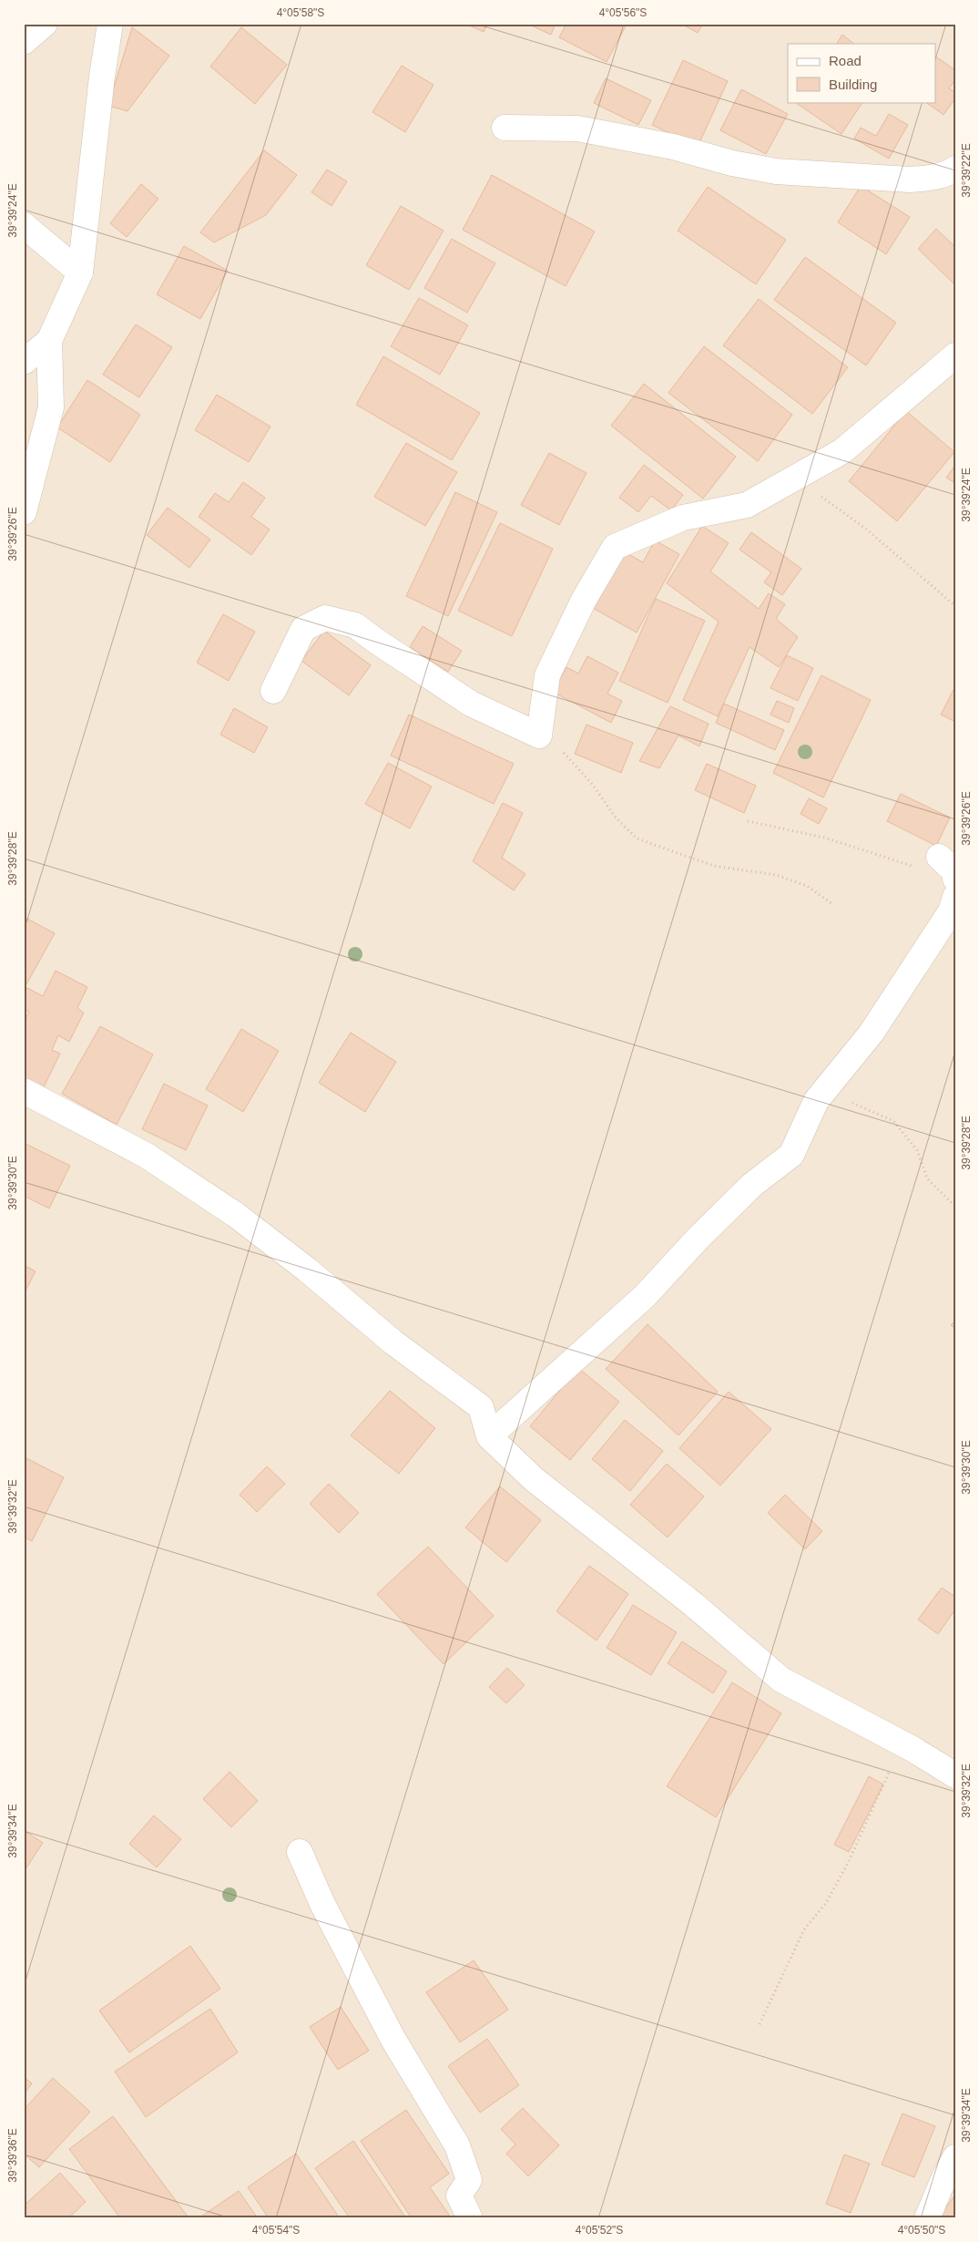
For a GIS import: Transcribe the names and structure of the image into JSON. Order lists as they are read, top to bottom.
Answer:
{
  "legend": ["Road", "Building"],
  "coordinates": [
    "4°05'58\"S",
    "4°05'56\"S",
    "39°39'22\"E",
    "39°39'24\"E",
    "39°39'26\"E",
    "39°39'28\"E",
    "39°39'30\"E",
    "39°39'32\"E",
    "39°39'34\"E",
    "39°39'36\"E",
    "4°05'54\"S",
    "4°05'52\"S",
    "4°05'50\"S"
  ]
}
